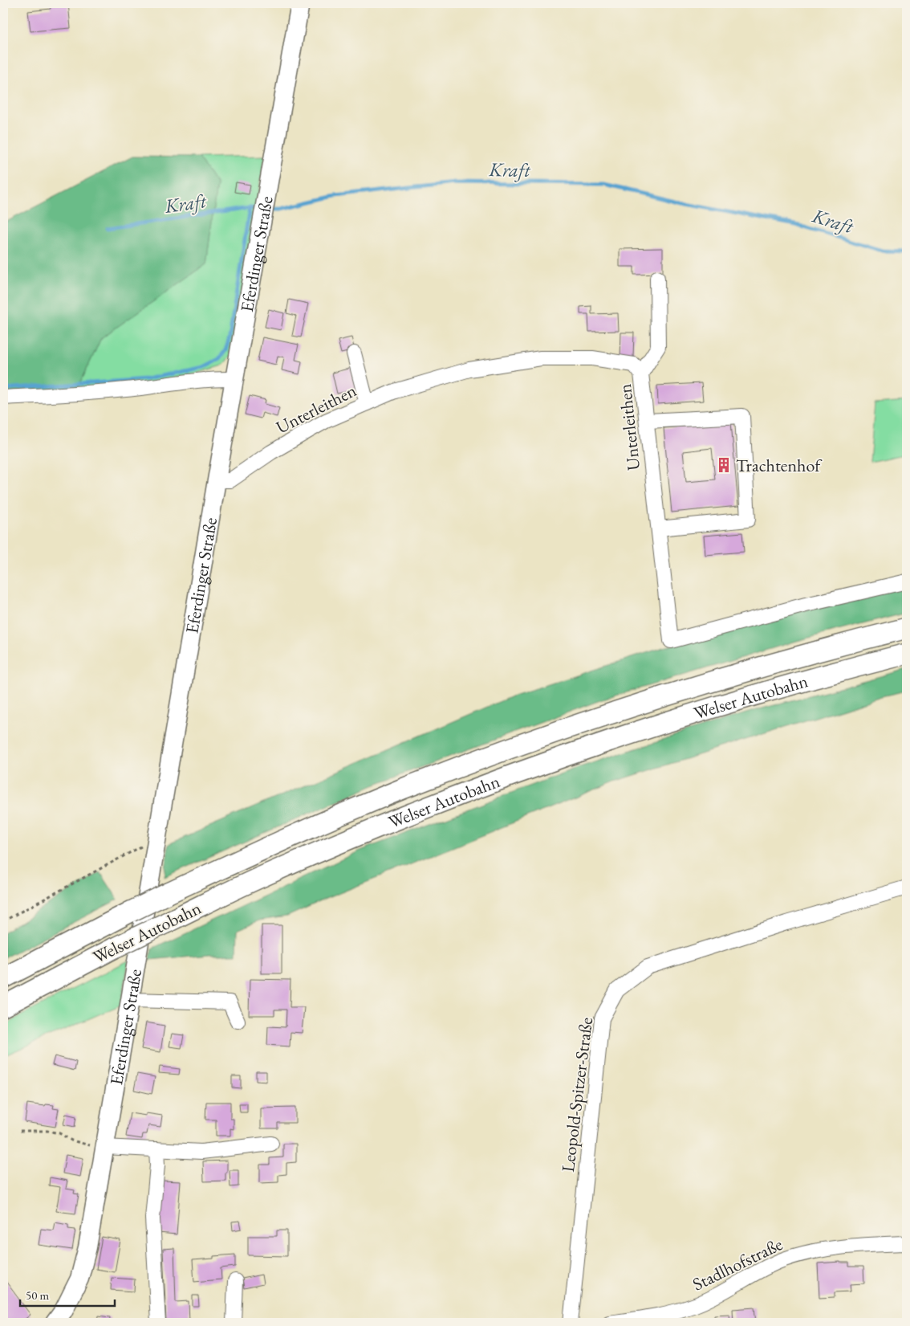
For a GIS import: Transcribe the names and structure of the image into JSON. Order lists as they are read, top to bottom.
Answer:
{
  "streets": {
    "highway": ["Welser Autobahn"],
    "main road": ["Eferdinger Straße"],
    "street": ["Unterleithen", "Leopold-Spitzer-Straße", "Stadlhofstraße"]
  },
  "crossings": [
    ["Eferdinger Straße", "Unterleithen"]
  ],
  "water": ["Kraft"],
  "places": {
    "building": ["Trachtenhof"]
  },
  "scale_bar": "50 m"
}
